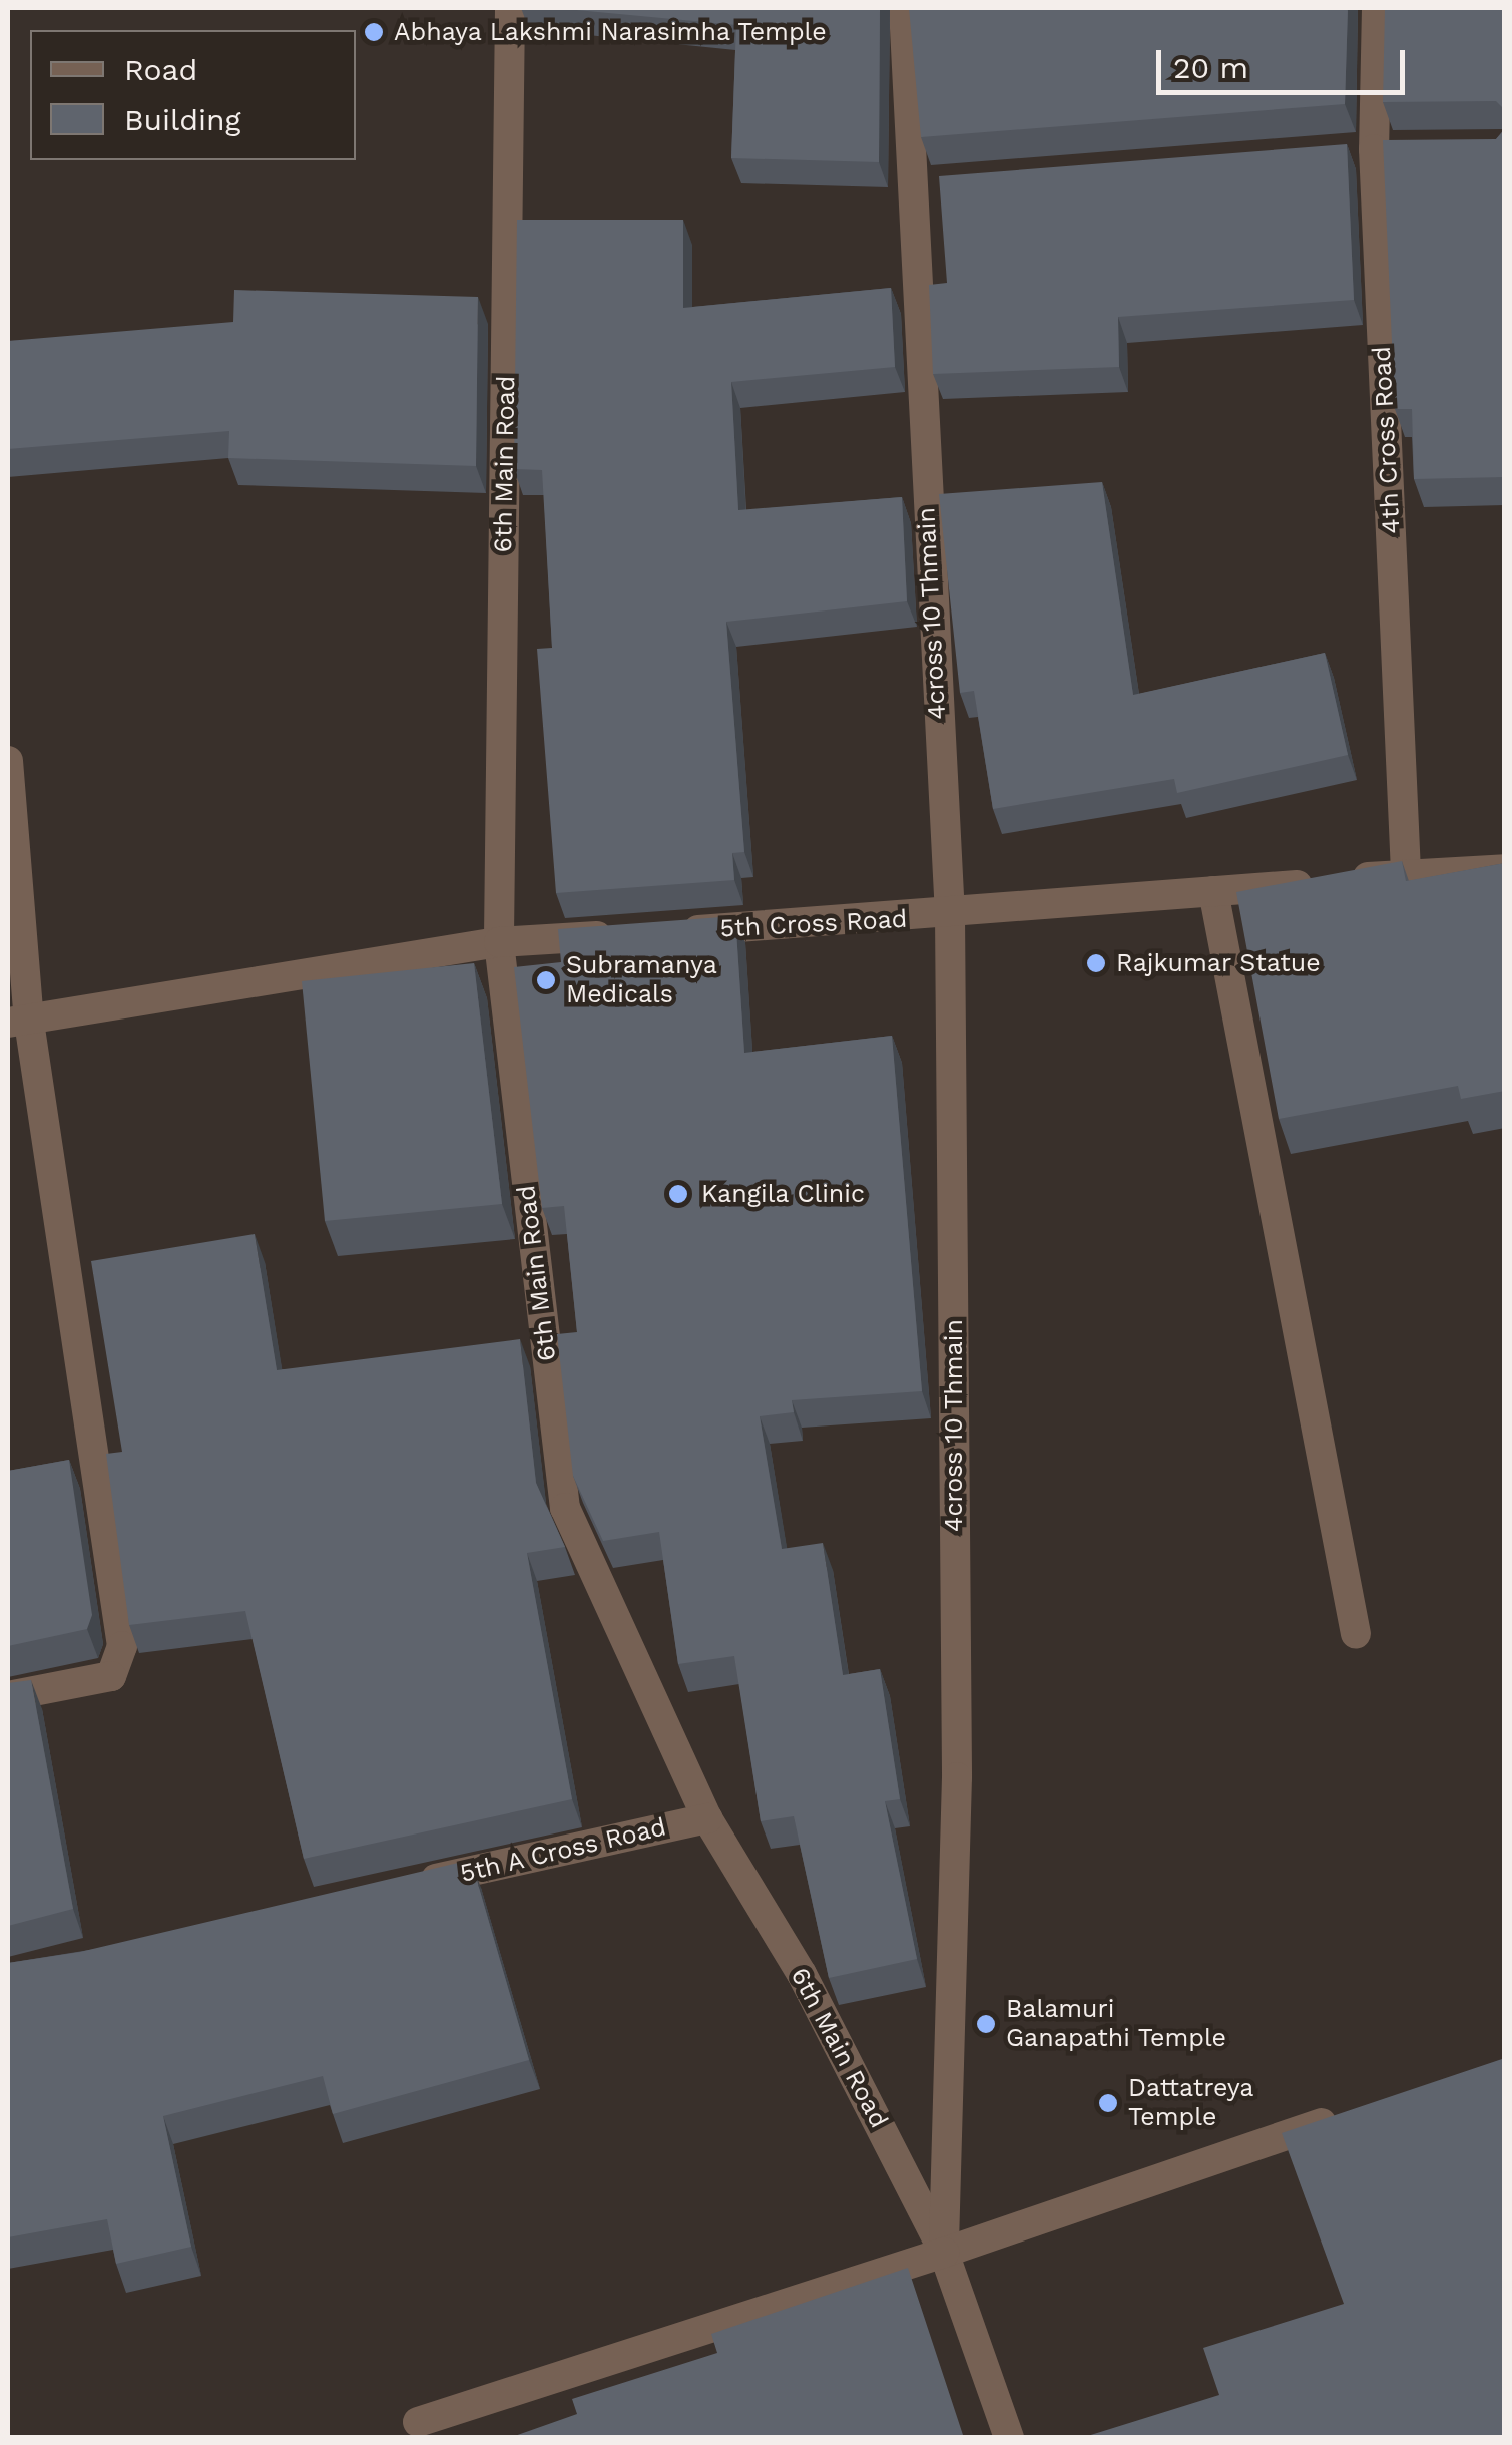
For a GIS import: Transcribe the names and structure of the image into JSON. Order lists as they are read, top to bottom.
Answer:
{
  "streets": {
    "street": [
      "4th Cross Road",
      "6th Main Road",
      "4cross 10 Thmain",
      "5th Cross Road",
      "5th A Cross Road"
    ]
  },
  "crossings": [
    ["4th Cross Road", "5th Cross Road"],
    ["6th Main Road", "4cross 10 Thmain"],
    ["6th Main Road", "5th Cross Road"],
    ["6th Main Road", "5th A Cross Road"],
    ["4cross 10 Thmain", "5th Cross Road"]
  ],
  "places": [
    "Abhaya Lakshmi Narasimha Temple",
    "Rajkumar Statue",
    "Subramanya Medicals",
    "Kangila Clinic",
    "Balamuri Ganapathi Temple",
    "Dattatreya Temple"
  ],
  "legend": ["Road", "Building"],
  "scale_bar": "20 m"
}
